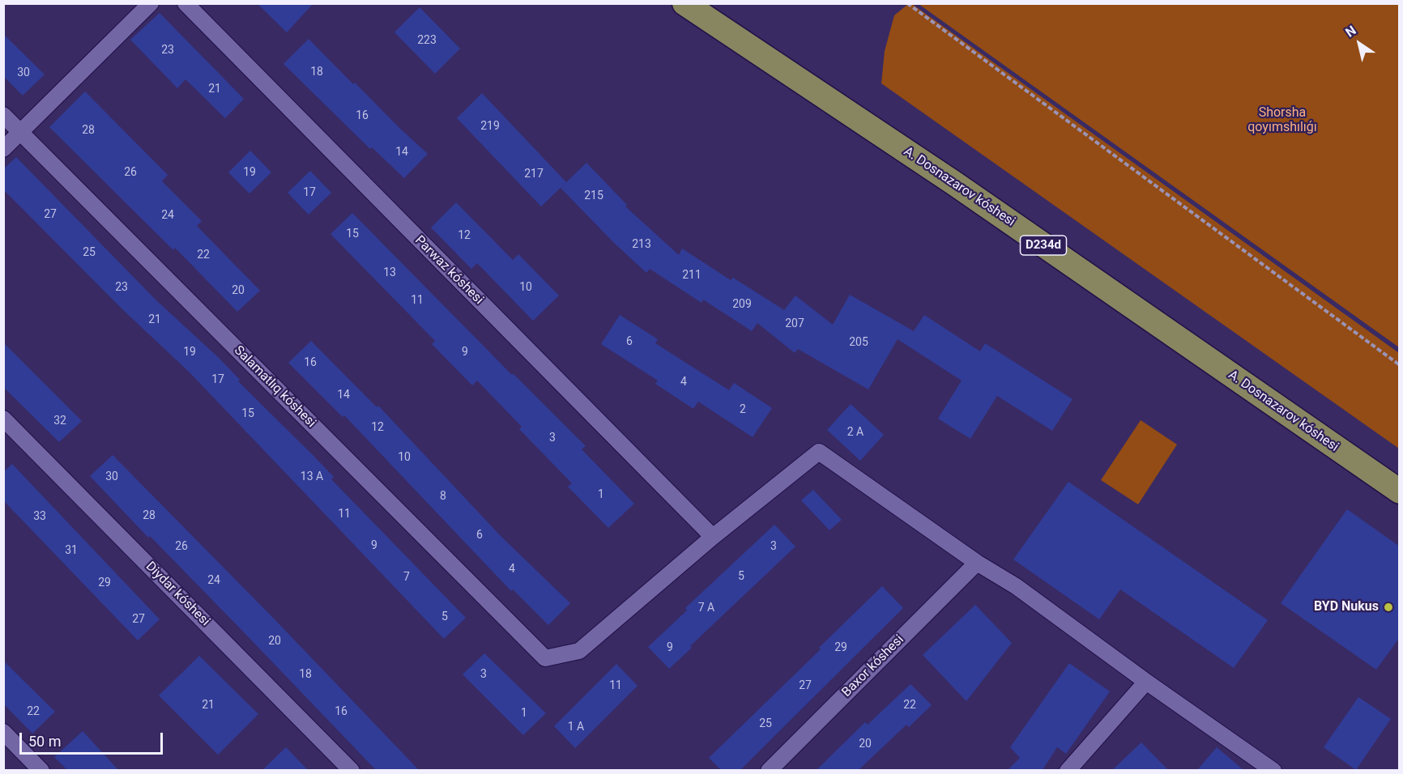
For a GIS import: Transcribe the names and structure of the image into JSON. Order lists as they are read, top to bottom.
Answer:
{
  "streets": {
    "main road": ["A. Dosnazarov kóshesi", "D234d"],
    "street": [
      "Parwaz kóshesi",
      "Salamatlıq kóshesi",
      "Diydar kóshesi",
      "Baxor kóshesi"
    ]
  },
  "crossings": [
    ["Parwaz kóshesi", "Salamatlıq kóshesi"]
  ],
  "parks": ["Shorsha qoyımshılıǵı"],
  "places": ["BYD Nukus"],
  "house_numbers": [
    "223",
    "23",
    "18",
    "30",
    "21",
    "16",
    "219",
    "28",
    "14",
    "26",
    "19",
    "217",
    "17",
    "215",
    "27",
    "24",
    "15",
    "12",
    "213",
    "25",
    "22",
    "13",
    "211",
    "23",
    "10",
    "20",
    "11",
    "209",
    "21",
    "207",
    "6",
    "205",
    "19",
    "9",
    "16",
    "17",
    "4",
    "14",
    "2",
    "15",
    "32",
    "12",
    "2 А",
    "3",
    "10",
    "30",
    "13 А",
    "1",
    "8",
    "11",
    "28",
    "33",
    "6",
    "9",
    "26",
    "3",
    "31",
    "4",
    "5",
    "7",
    "24",
    "29",
    "7 А",
    "5",
    "27",
    "20",
    "9",
    "29",
    "18",
    "3",
    "11",
    "27",
    "21",
    "22",
    "22",
    "16",
    "1",
    "25",
    "1 А",
    "20"
  ],
  "scale_bar": "50 m",
  "north": "top left"
}
